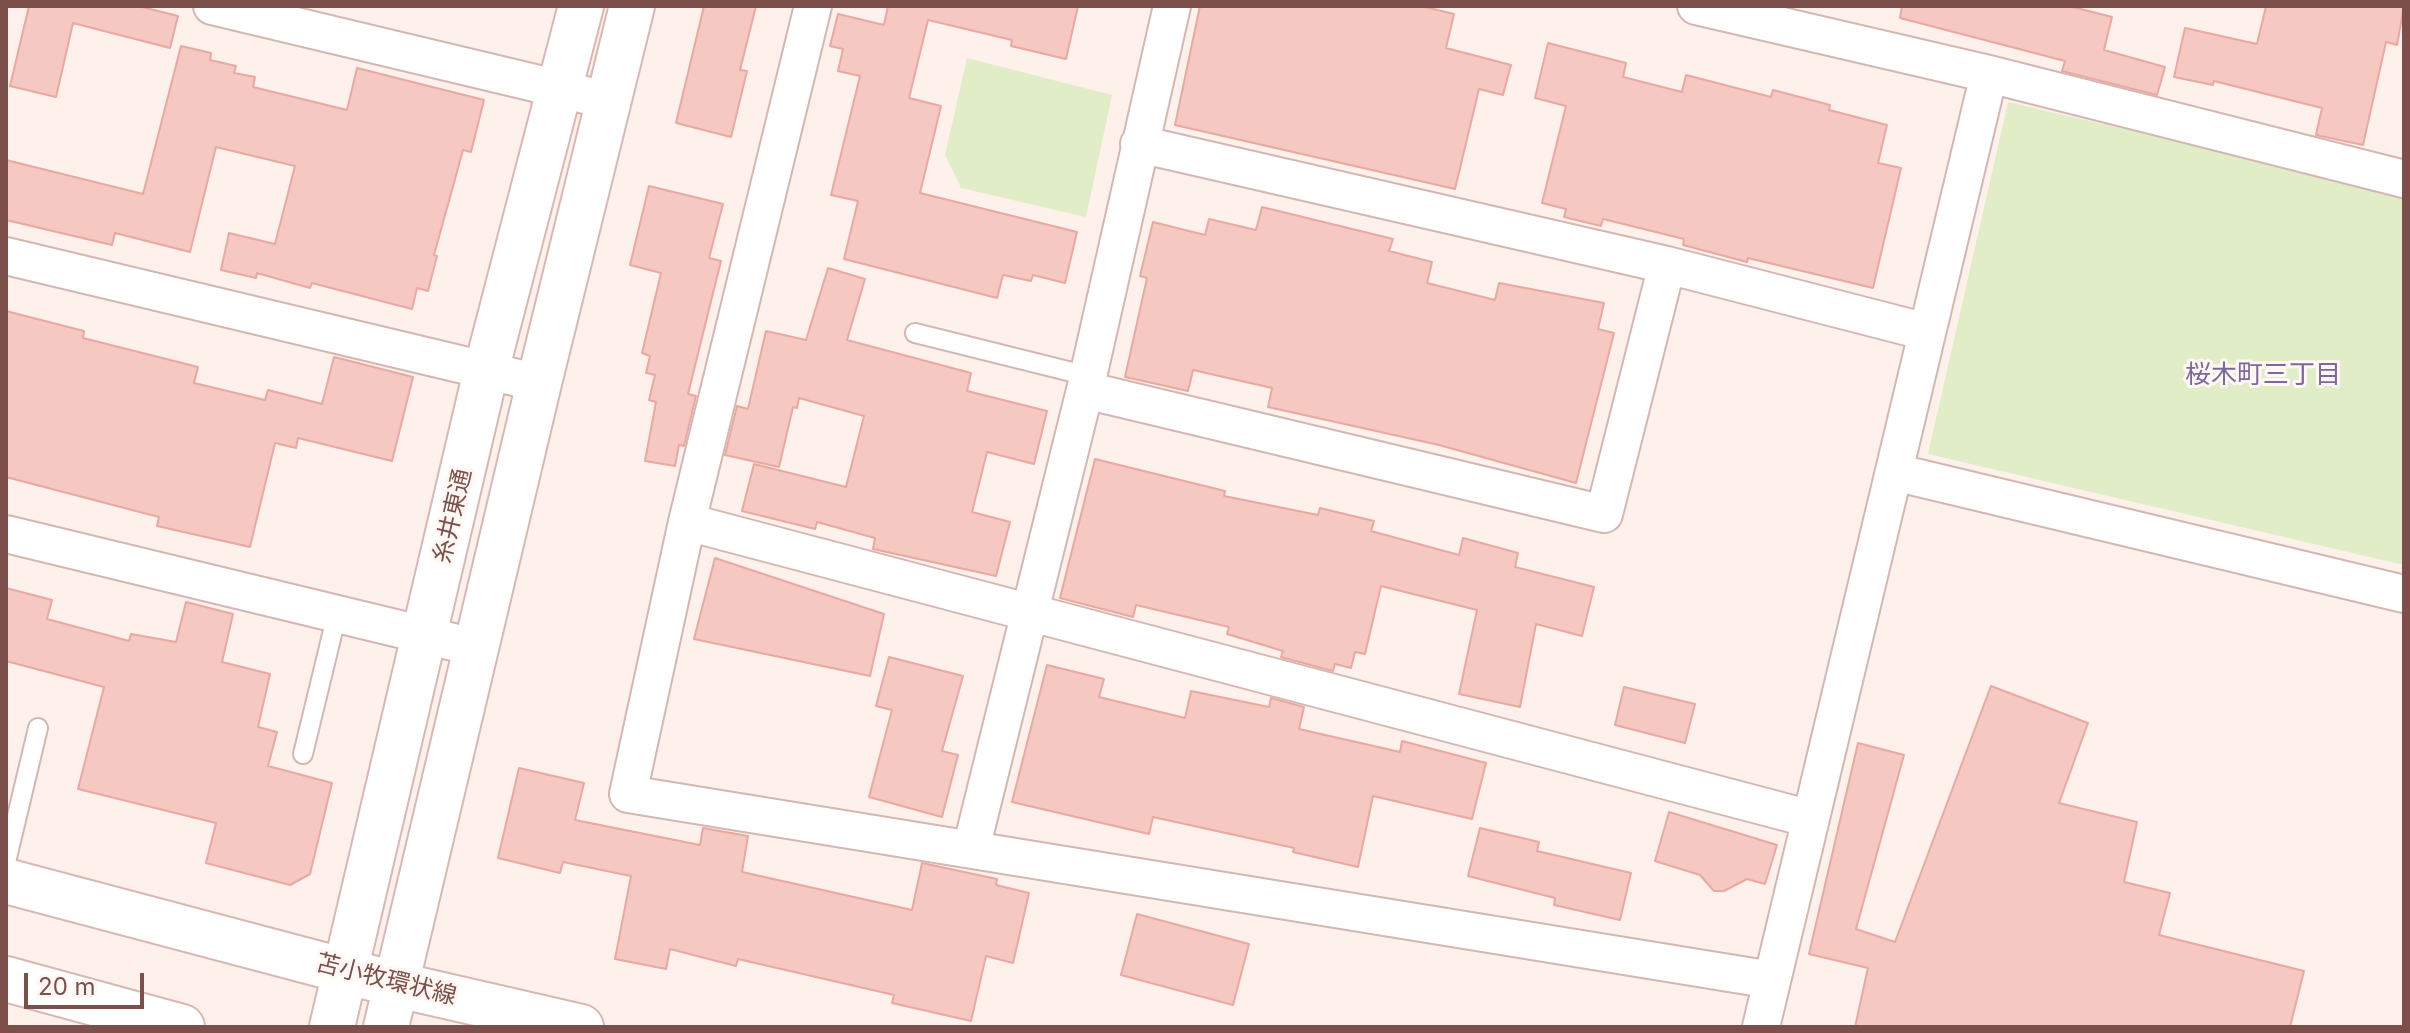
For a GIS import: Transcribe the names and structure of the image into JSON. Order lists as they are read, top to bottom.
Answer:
{
  "streets": {
    "street": ["糸井東通", "苫小牧環状線"]
  },
  "crossings": [
    ["糸井東通", "苫小牧環状線"]
  ],
  "districts": ["桜木町三丁目"],
  "scale_bar": "20 m"
}
